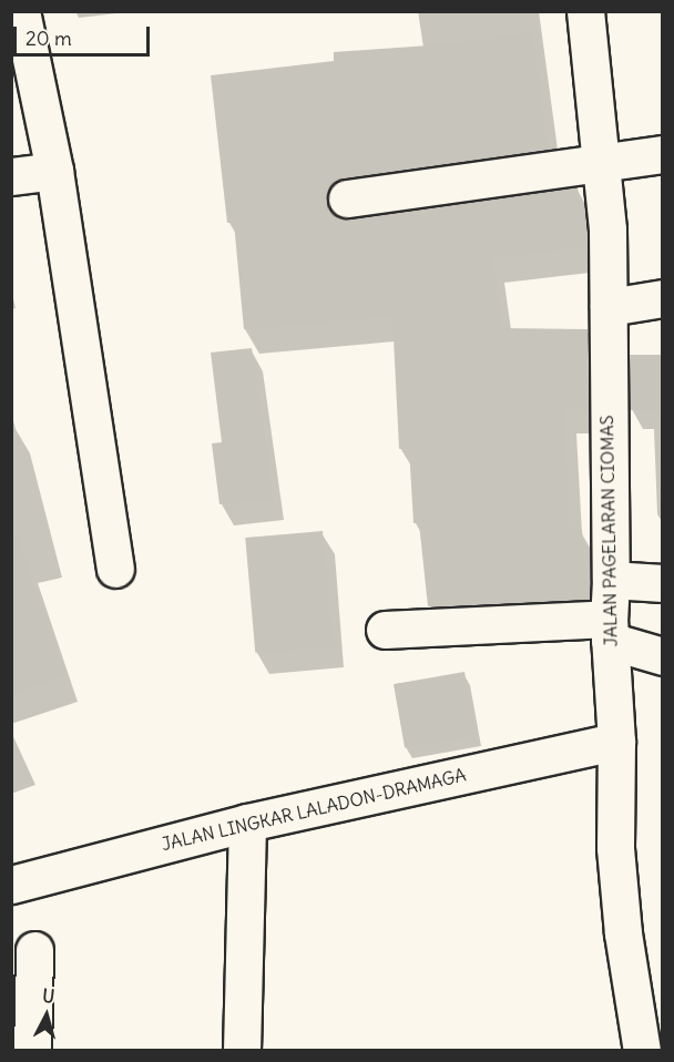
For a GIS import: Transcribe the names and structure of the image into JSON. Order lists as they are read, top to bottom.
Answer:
{
  "streets": {
    "main road": ["JALAN PAGELARAN CIOMAS", "JALAN LINGKAR LALADON-DRAMAGA"]
  },
  "crossings": [
    ["JALAN PAGELARAN CIOMAS", "JALAN LINGKAR LALADON-DRAMAGA"]
  ],
  "scale_bar": "20 m",
  "north": "top"
}
